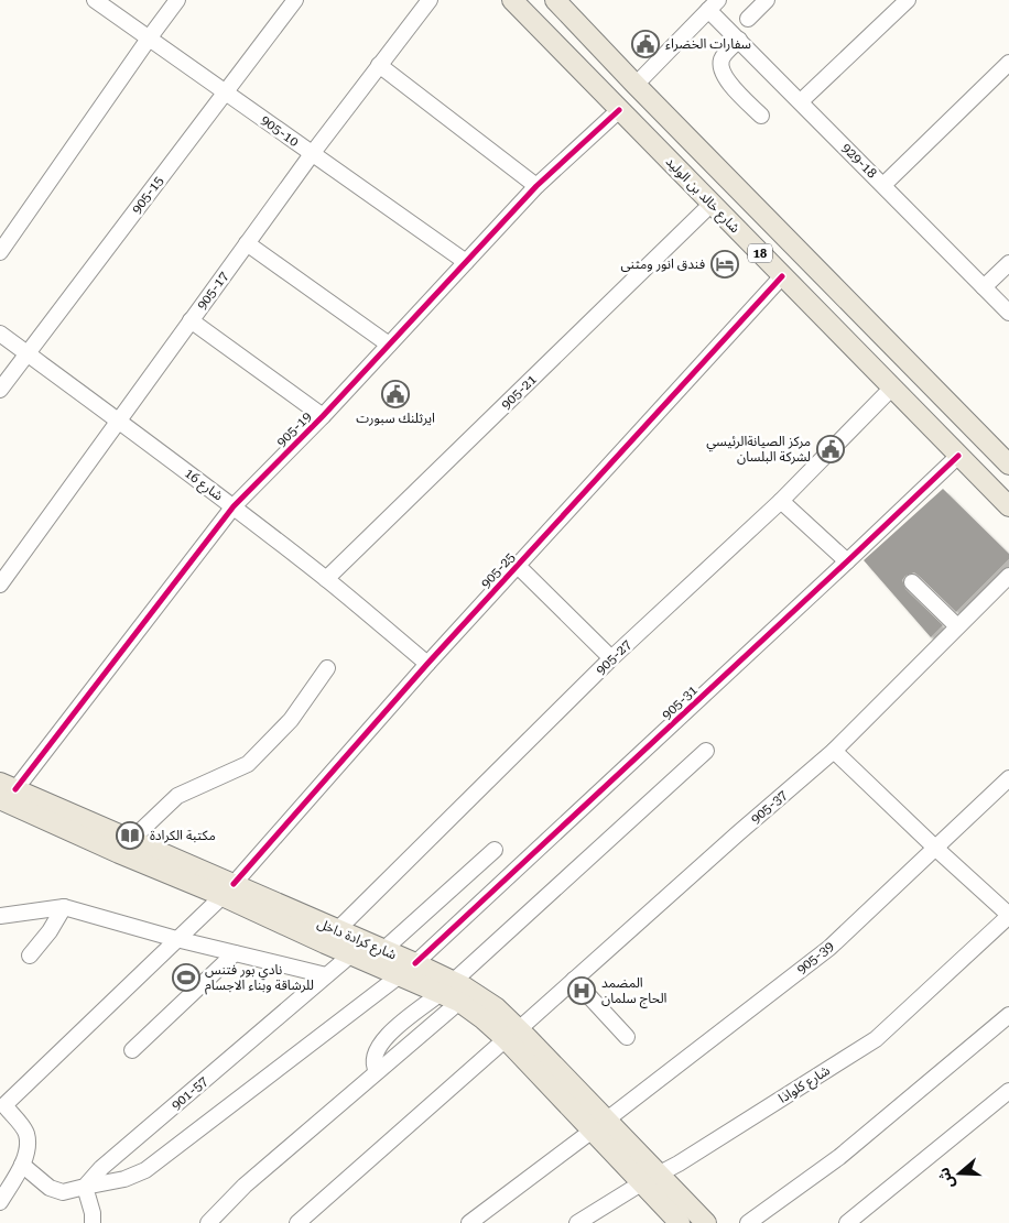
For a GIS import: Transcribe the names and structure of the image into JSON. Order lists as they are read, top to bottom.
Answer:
{
  "streets": {
    "main road": ["شارع خالد بن الوليد", "18", "شارع كرادة داخل"],
    "street": [
      "905-10",
      "929-18",
      "905-15",
      "905-17",
      "905-21",
      "905-19",
      "شارع 16",
      "905-25",
      "905-27",
      "905-31",
      "905-37",
      "905-39",
      "شارع كلواذا",
      "901-57"
    ]
  },
  "crossings": [
    ["905-10", "905-15"],
    ["905-10", "905-17"],
    ["905-10", "905-19"],
    ["905-15", "شارع 16"],
    ["شارع خالد بن الوليد", "905-21"],
    ["شارع خالد بن الوليد", "905-19"],
    ["شارع خالد بن الوليد", "905-25"],
    ["شارع خالد بن الوليد", "905-27"],
    ["شارع خالد بن الوليد", "905-31"],
    ["905-17", "شارع 16"],
    ["905-21", "شارع 16"],
    ["905-19", "شارع 16"],
    ["905-19", "شارع كرادة داخل"],
    ["شارع 16", "905-25"],
    ["905-25", "شارع كرادة داخل"],
    ["905-27", "شارع كرادة داخل"],
    ["905-31", "شارع كرادة داخل"],
    ["905-31", "901-57"],
    ["905-37", "شارع كرادة داخل"],
    ["شارع كرادة داخل", "905-39"],
    ["شارع كرادة داخل", "شارع كلواذا"],
    ["شارع كرادة داخل", "901-57"]
  ],
  "places": {
    "public building": ["سفارات الخضراء", "ايرثلنك سبورت", "مركز الصيانةالرئيسي لشركة البلسان"],
    "hotel": ["فندق انور ومثنى"],
    "library": ["مكتبة الكرادة"],
    "sports": ["نادي بور فتنس للرشاقة وبناء الاجسام"],
    "hospital": ["المضمد الحاج سلمان"]
  },
  "north": "left"
}
